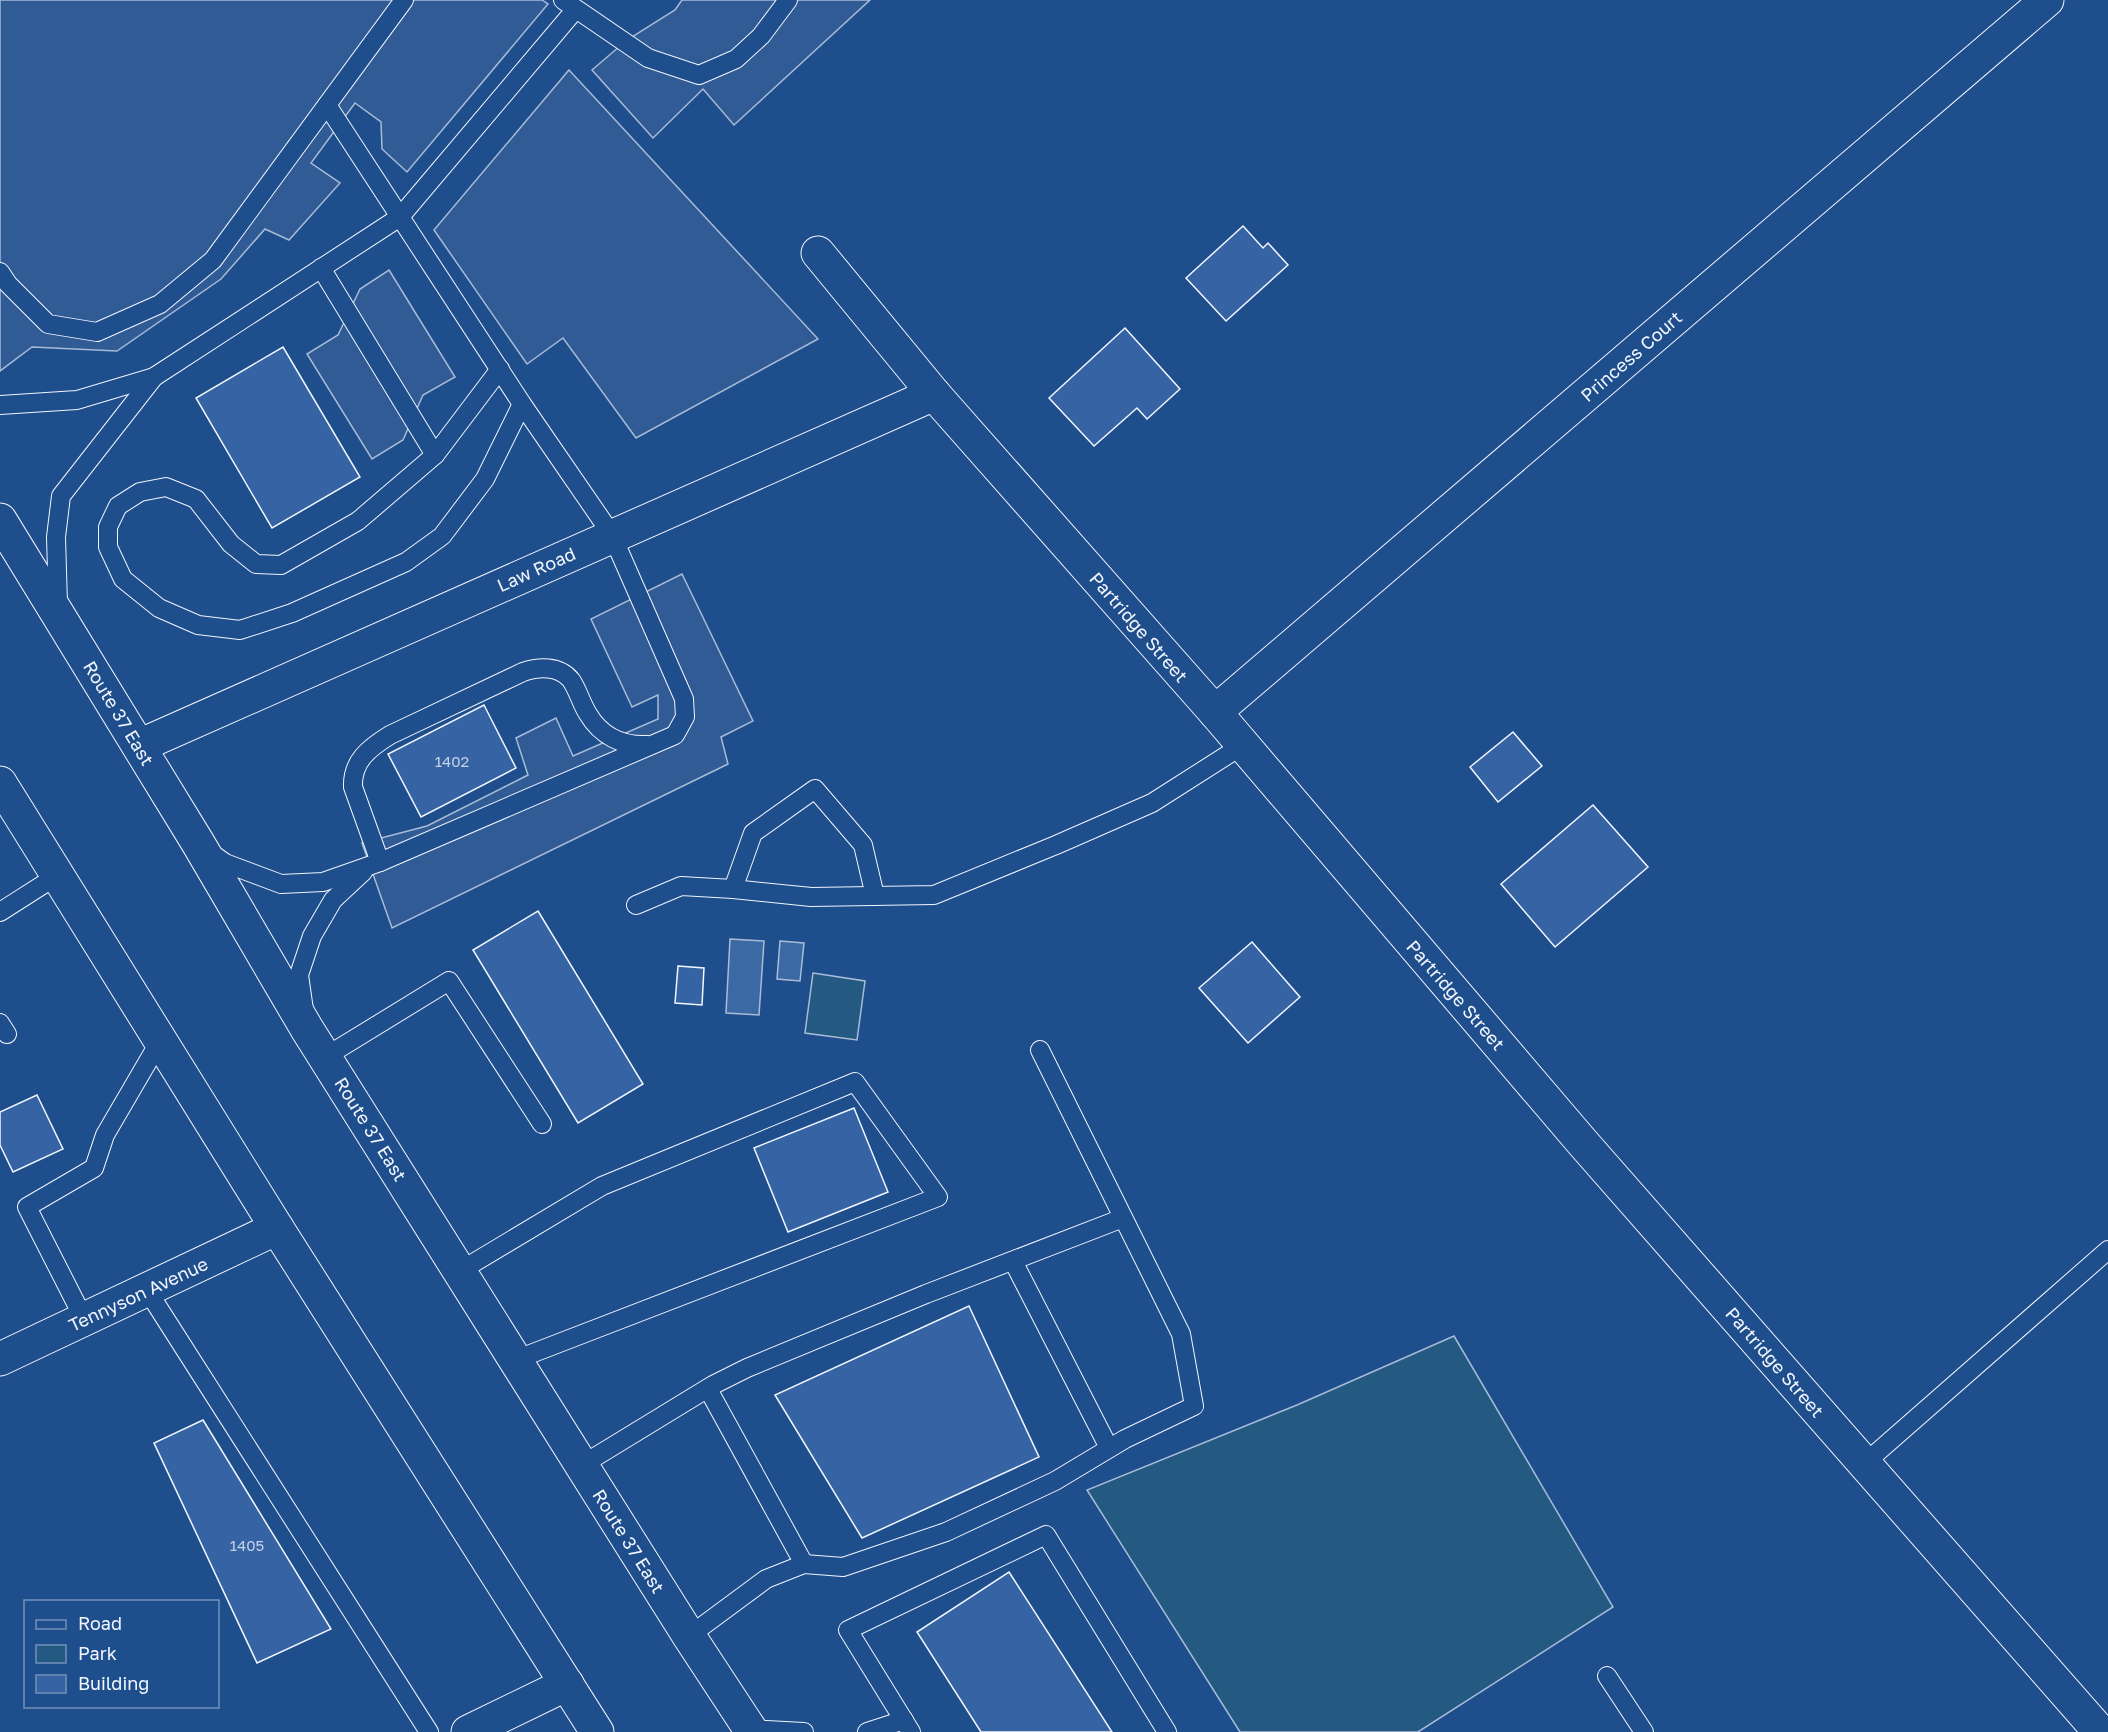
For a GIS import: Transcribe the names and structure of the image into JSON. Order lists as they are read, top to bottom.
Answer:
{
  "streets": {
    "main road": [
      "Princess Court",
      "Law Road",
      "Partridge Street",
      "Route 37 East",
      "Tennyson Avenue"
    ]
  },
  "crossings": [
    ["Princess Court", "Partridge Street"],
    ["Law Road", "Partridge Street"],
    ["Law Road", "Route 37 East"]
  ],
  "house_numbers": ["1402", "1405"],
  "legend": ["Road", "Park", "Building"]
}
